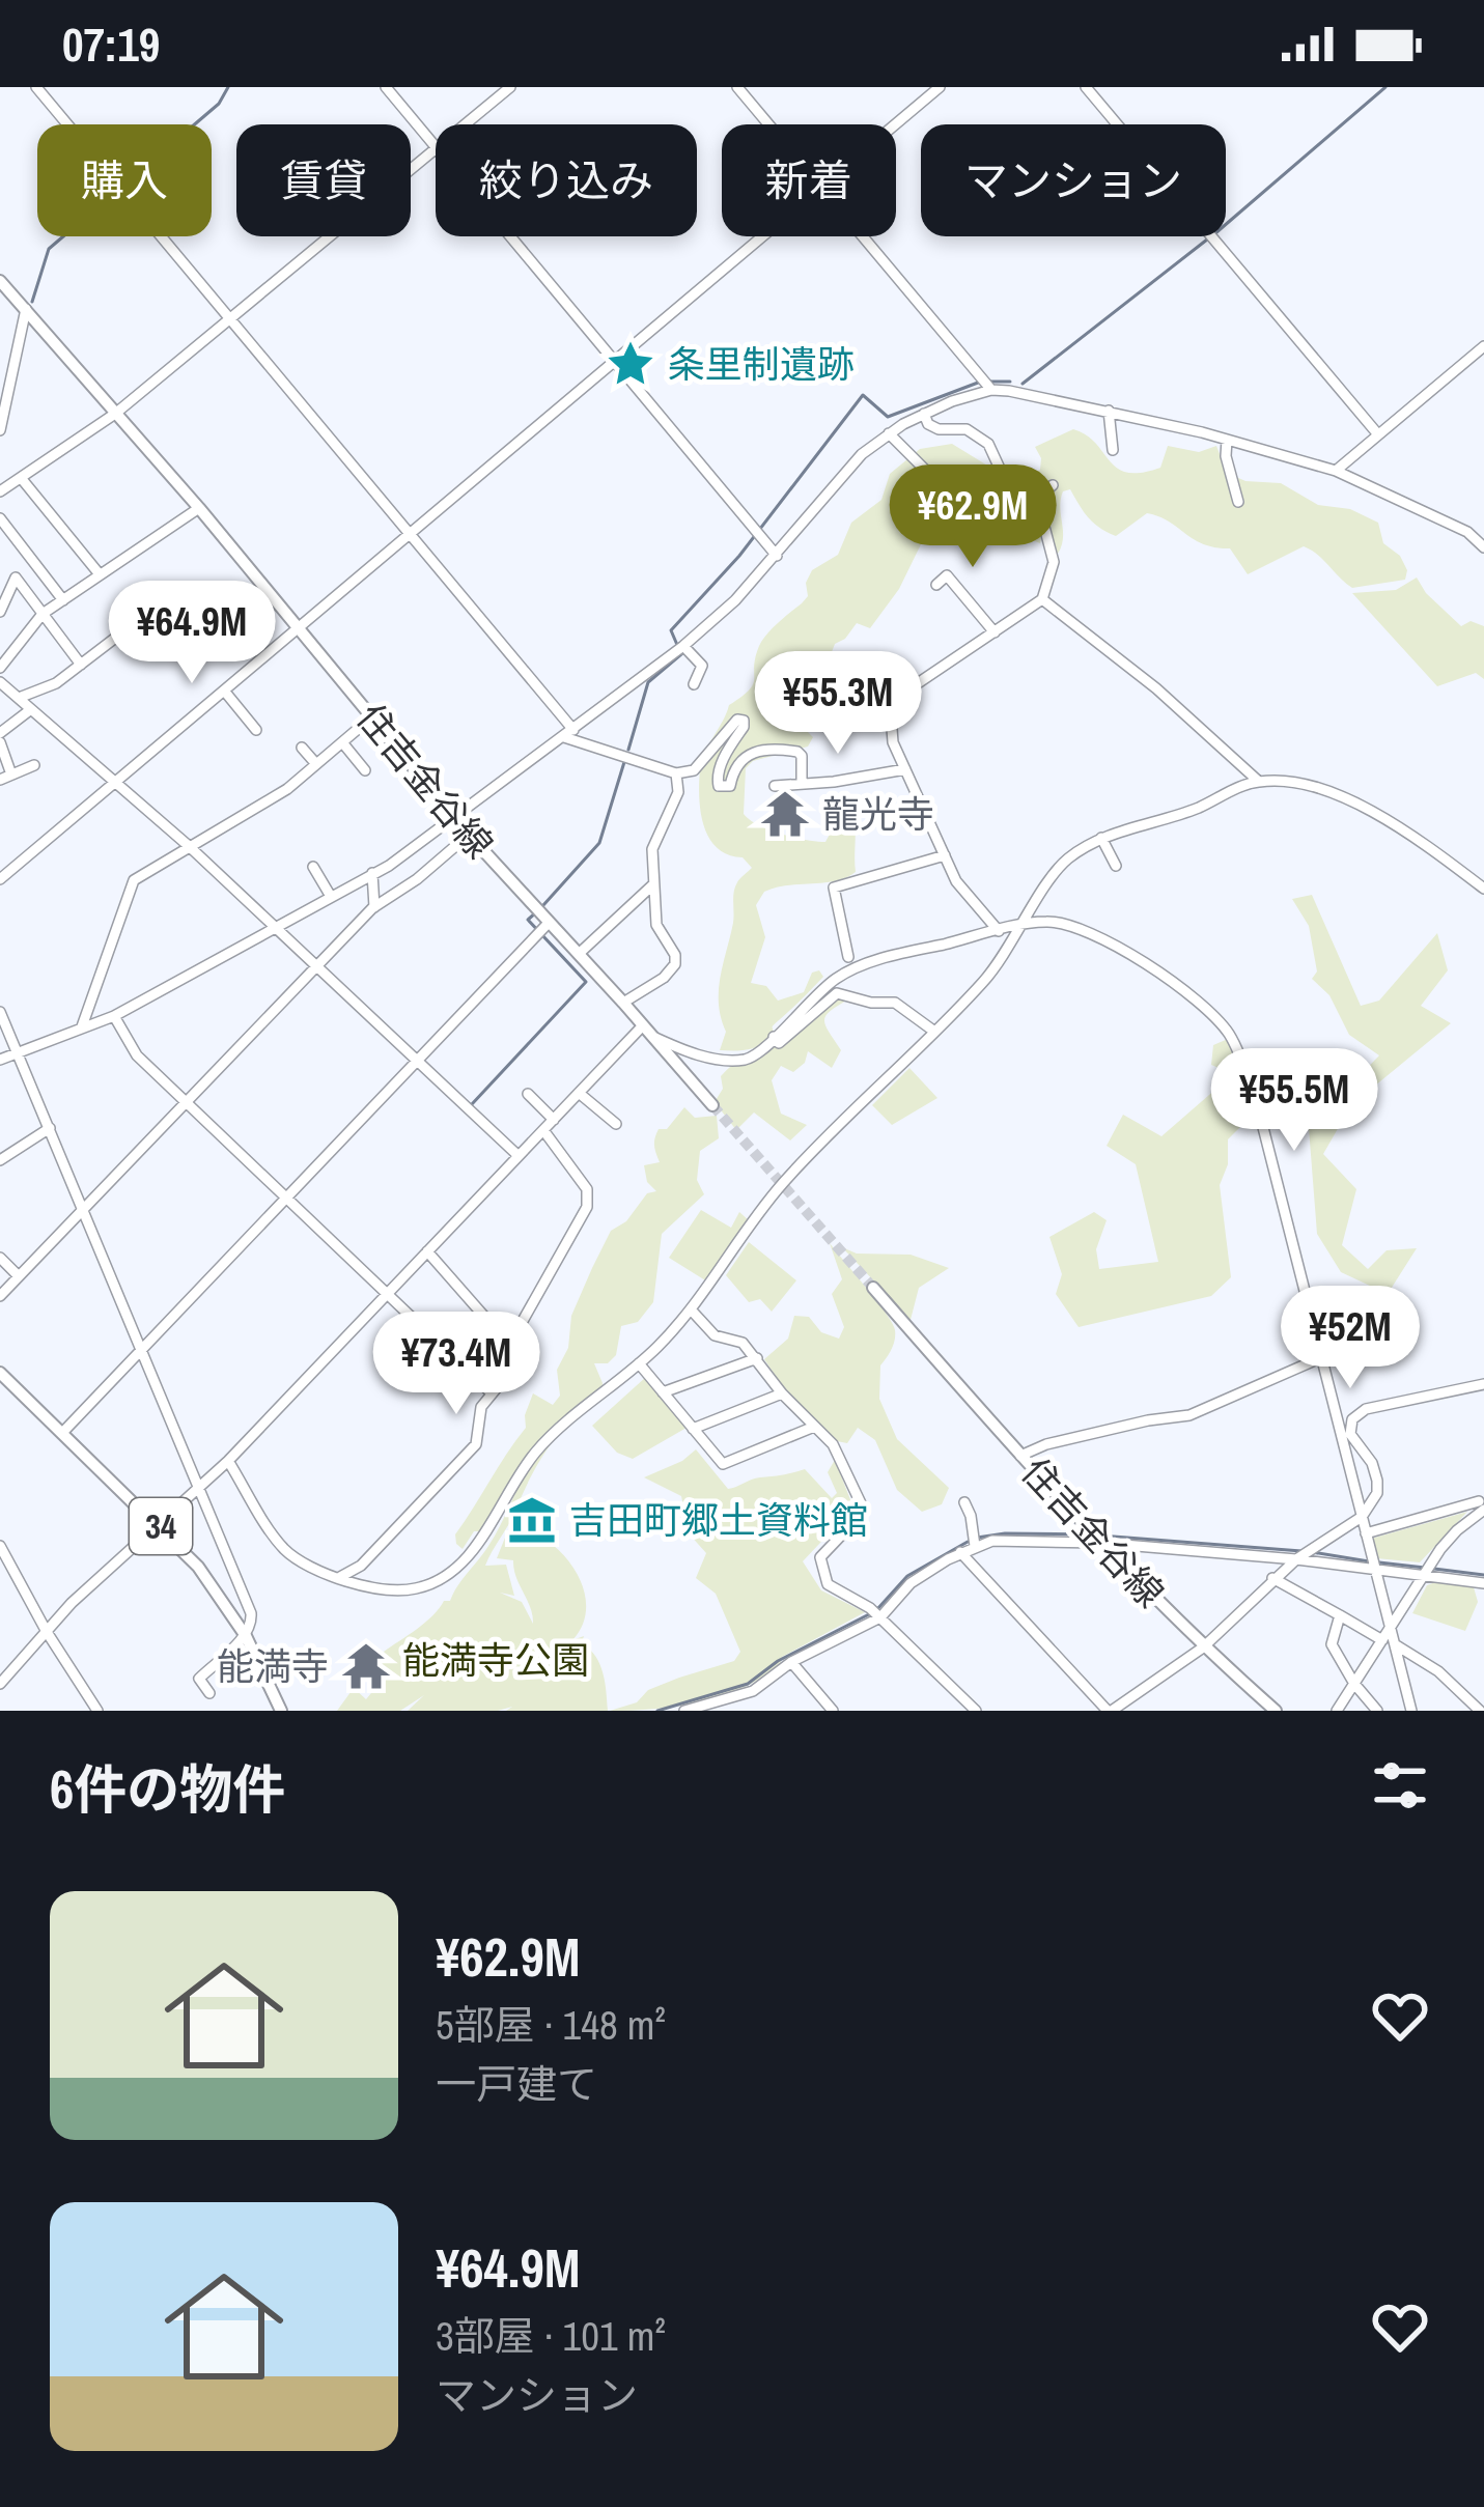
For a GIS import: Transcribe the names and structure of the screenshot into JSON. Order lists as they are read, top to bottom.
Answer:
{
  "streets": {
    "main road": ["住吉金谷線", "34"]
  },
  "parks": ["能満寺公園"],
  "places": {
    "place": ["条里制遺跡"],
    "temple": ["龍光寺", "能満寺"],
    "museum": ["吉田町郷土資料館"]
  },
  "page": {
    "status": "07:19",
    "chip": [
      "購入",
      "賃貸",
      "絞り込み",
      "新着",
      "マンション"
    ],
    "price": [
      "¥62.9M",
      "¥64.9M",
      "¥55.3M",
      "¥55.5M",
      "¥52M",
      "¥73.4M"
    ],
    "heading": "6件の物件",
    "list": [
      {
        "name": "¥62.9M",
        "note": "5部屋 · 148 m² · 一戸建て"
      },
      {
        "name": "¥64.9M",
        "note": "3部屋 · 101 m² · マンション"
      }
    ]
  }
}
